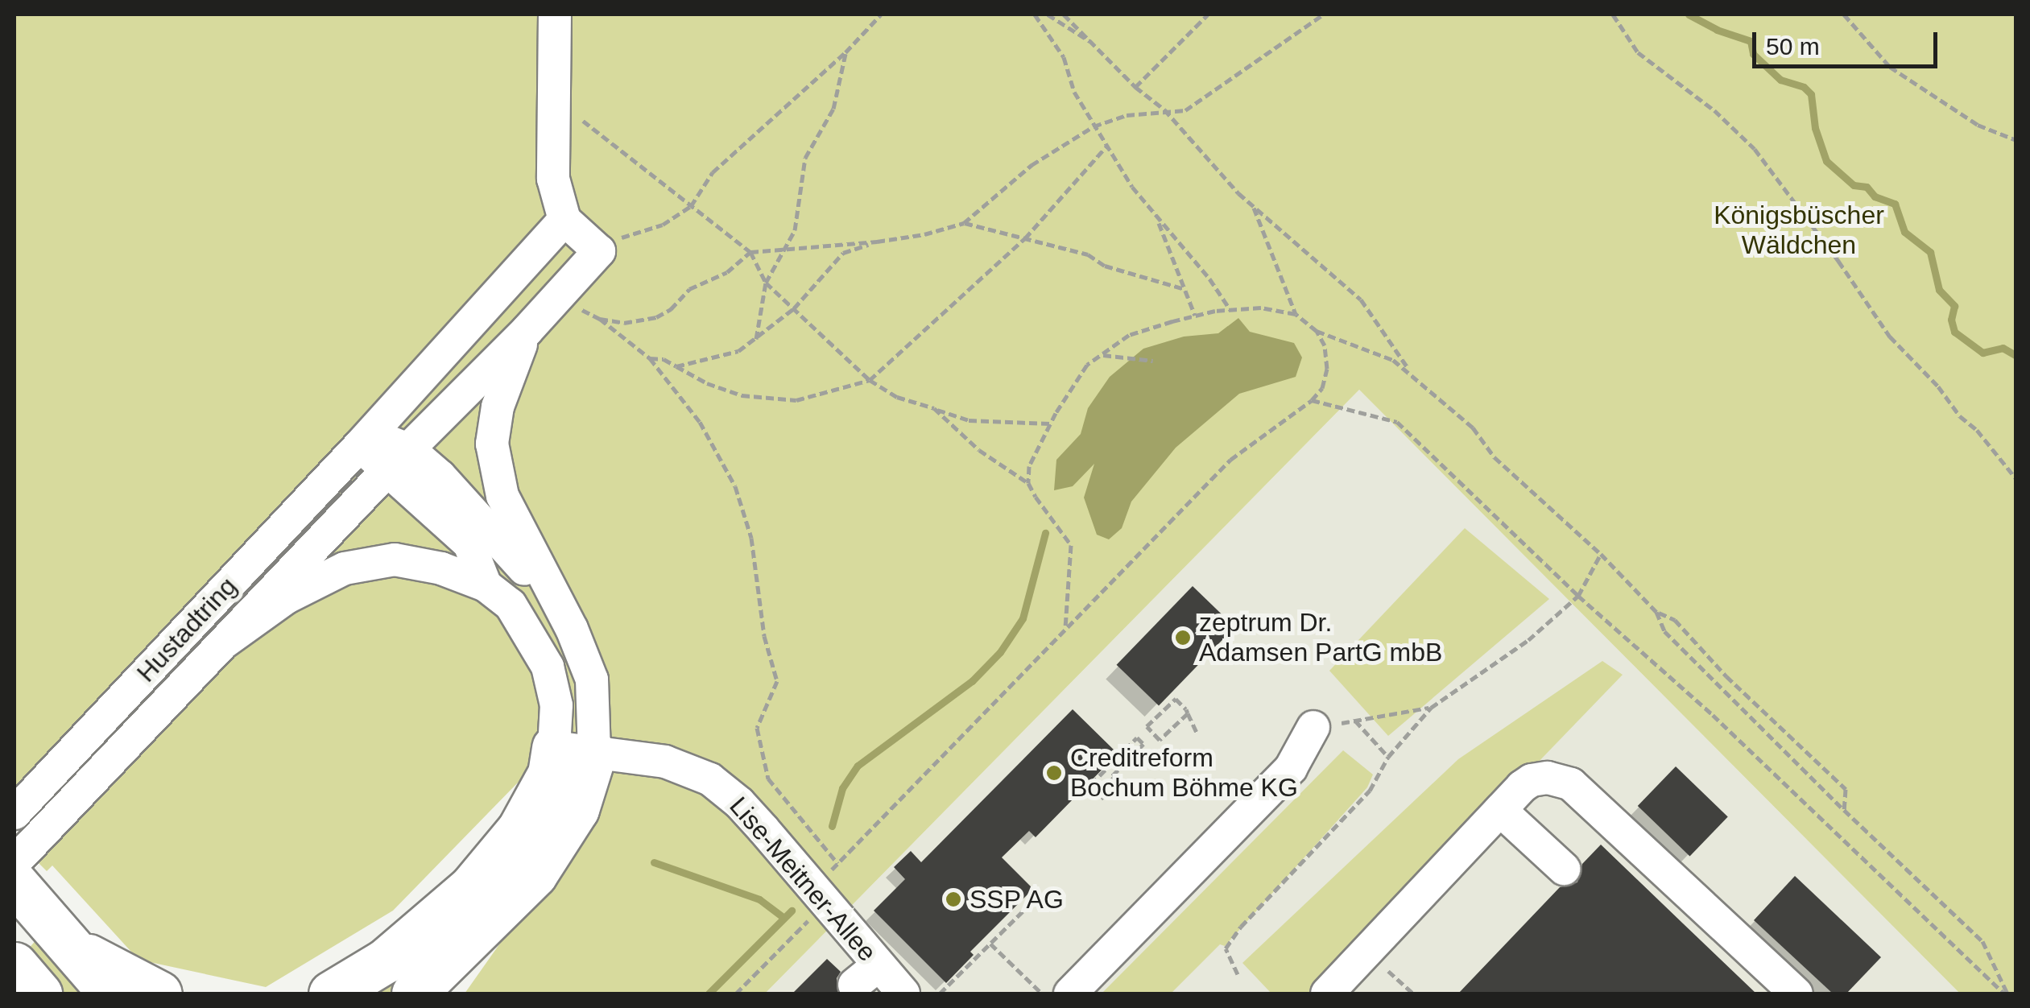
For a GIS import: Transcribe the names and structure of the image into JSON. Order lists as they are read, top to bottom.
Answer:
{
  "streets": {
    "street": ["Hustadtring", "Lise-Meitner-Allee"]
  },
  "crossings": [
    ["Hustadtring", "Lise-Meitner-Allee"]
  ],
  "parks": ["Königsbüscher Wäldchen"],
  "places": ["zeptrum Dr. Adamsen PartG mbB", "Creditreform Bochum Böhme KG", "SSP AG"],
  "scale_bar": "50 m"
}
